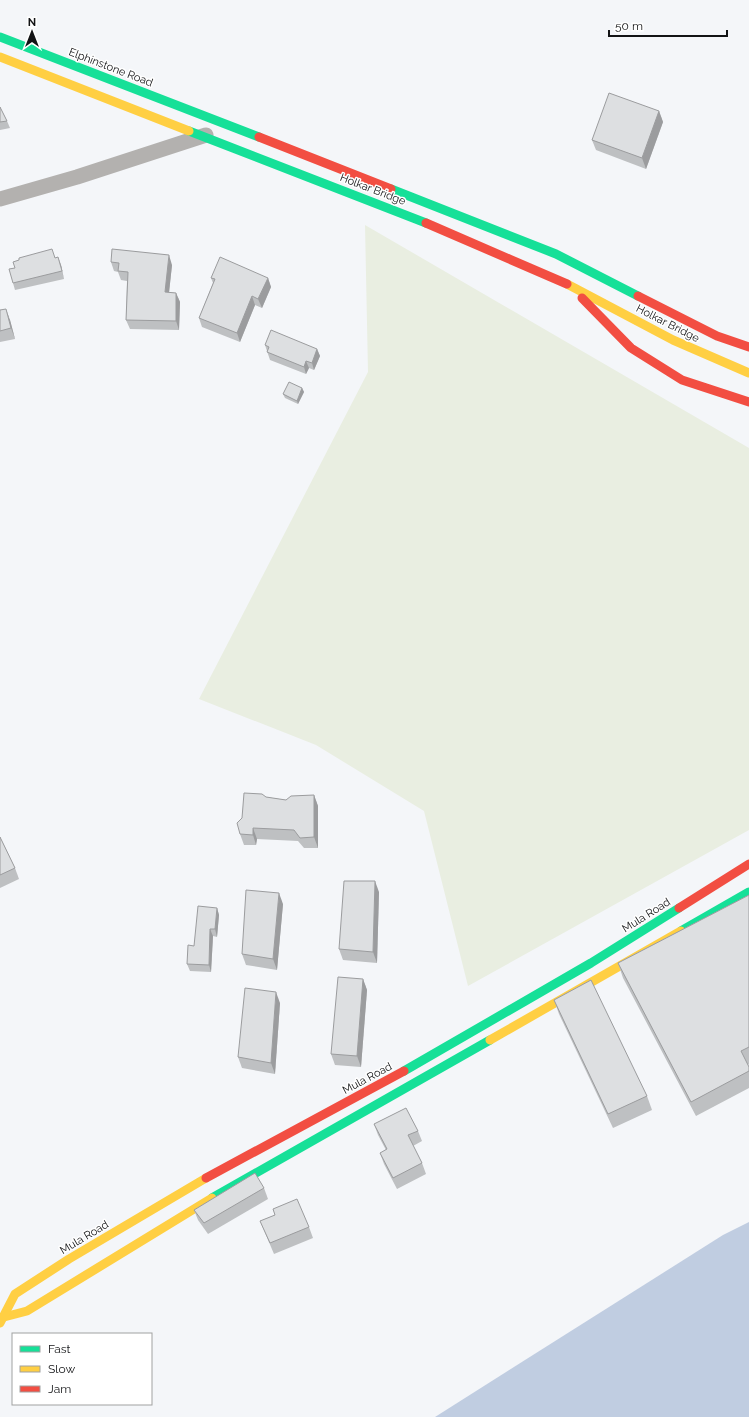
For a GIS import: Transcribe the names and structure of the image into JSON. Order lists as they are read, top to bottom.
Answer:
{
  "streets": {
    "main road": ["Elphinstone Road", "Holkar Bridge", "Mula Road"]
  },
  "legend": ["Fast", "Slow", "Jam"],
  "scale_bar": "50 m",
  "north": "top"
}
